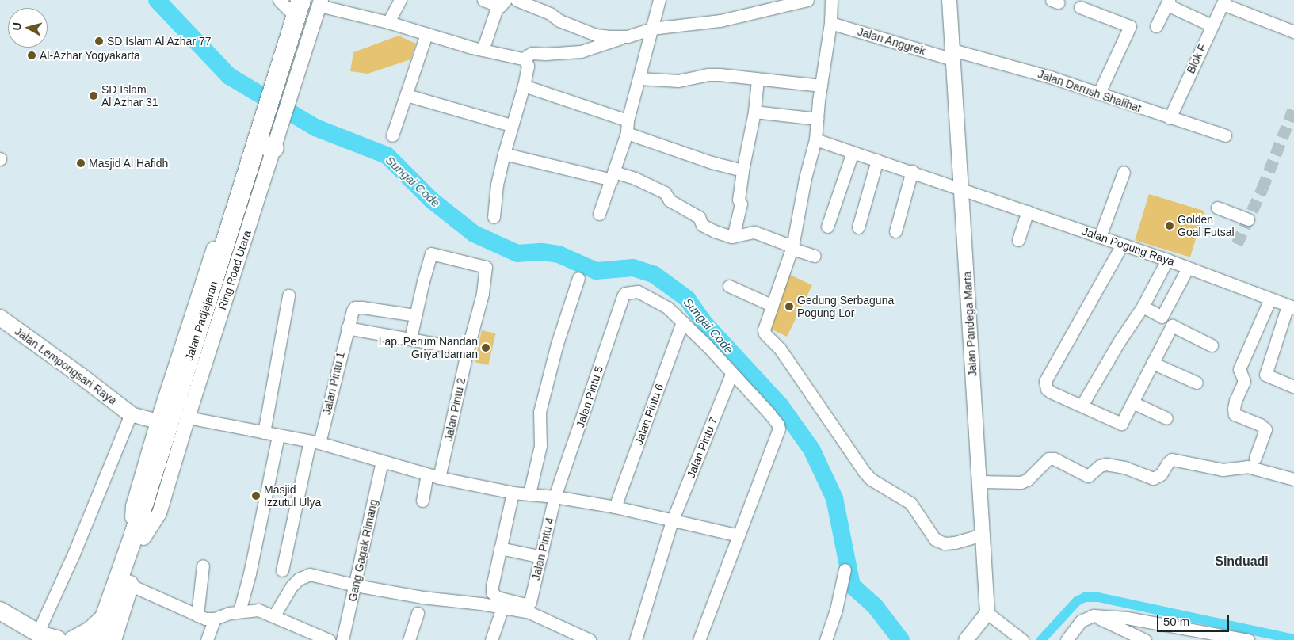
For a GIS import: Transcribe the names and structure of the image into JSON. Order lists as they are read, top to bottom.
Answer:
{
  "streets": {
    "highway": ["Jalan Padjajaran"],
    "main road": ["Jalan Lempongsari Raya"],
    "street": [
      "Jalan Anggrek",
      "Blok F",
      "Jalan Darush Shalihat",
      "Jalan Pogung Raya",
      "Ring Road Utara",
      "Jalan Pandega Marta",
      "Jalan Pintu 1",
      "Jalan Pintu 5",
      "Jalan Pintu 2",
      "Jalan Pintu 6",
      "Jalan Pintu 7",
      "Jalan Pintu 4",
      "Gang Gagak Rimang"
    ]
  },
  "crossings": [
    ["Jalan Anggrek", "Jalan Darush Shalihat"],
    ["Jalan Anggrek", "Jalan Pandega Marta"],
    ["Blok F", "Jalan Darush Shalihat"],
    ["Jalan Darush Shalihat", "Jalan Pandega Marta"],
    ["Jalan Pogung Raya", "Jalan Pandega Marta"],
    ["Ring Road Utara", "Jalan Padjajaran"],
    ["Jalan Pintu 1", "Jalan Pintu 2"],
    ["Jalan Pintu 5", "Jalan Pintu 6"],
    ["Jalan Pintu 5", "Jalan Pintu 4"]
  ],
  "districts": ["Sinduadi"],
  "water": ["Sungai Code"],
  "places": [
    "SD Islam Al Azhar 77",
    "Al-Azhar Yogyakarta",
    "SD Islam Al Azhar 31",
    "Masjid Al Hafidh",
    "Golden Goal Futsal",
    "Gedung Serbaguna Pogung Lor",
    "Lap. Perum Nandan Griya Idaman",
    "Masjid Izzutul Ulya"
  ],
  "scale_bar": "50 m",
  "north": "left"
}
